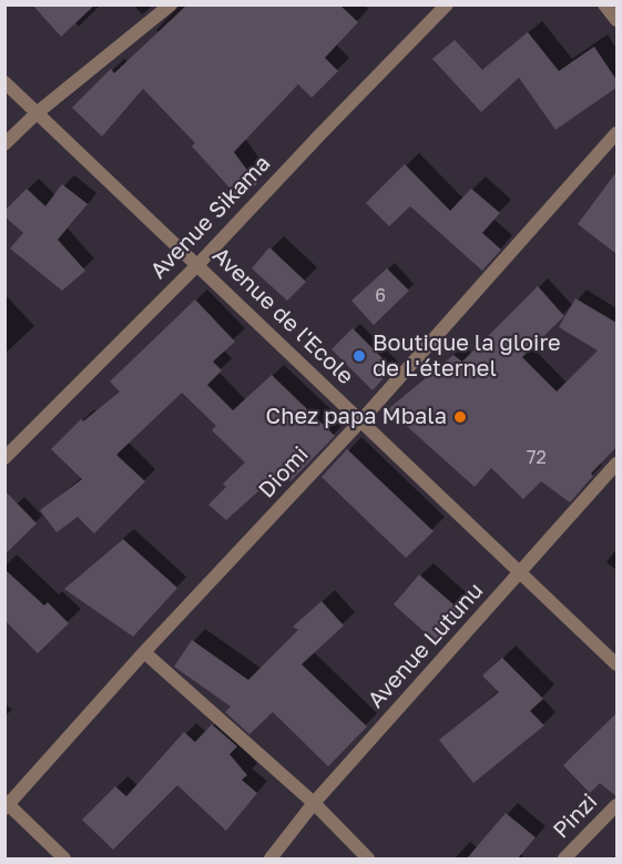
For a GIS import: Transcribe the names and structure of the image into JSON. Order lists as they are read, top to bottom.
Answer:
{
  "streets": {
    "street": [
      "Avenue Sikama",
      "Avenue de l'Ecole",
      "Diomi",
      "Avenue Lutunu",
      "Pinzi"
    ]
  },
  "crossings": [
    ["Avenue Sikama", "Avenue de l'Ecole"],
    ["Avenue de l'Ecole", "Diomi"],
    ["Avenue de l'Ecole", "Avenue Lutunu"]
  ],
  "places": ["Boutique la gloire de L'éternel", "Chez papa Mbala"],
  "house_numbers": ["6", "72"]
}
